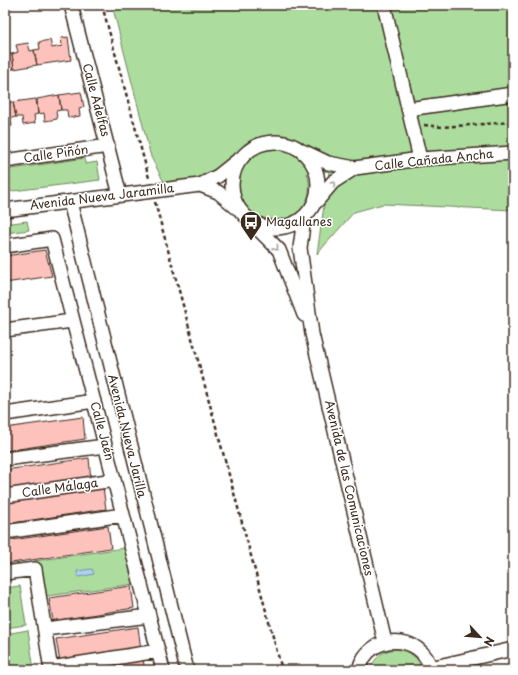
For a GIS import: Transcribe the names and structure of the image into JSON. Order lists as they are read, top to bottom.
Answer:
{
  "streets": {
    "street": [
      "Calle Adelfas",
      "Calle Piñón",
      "Calle Cañada Ancha",
      "Avenida Nueva Jaramilla",
      "Calle Jaén",
      "Avenida Nueva Jarilla",
      "Calle Málaga",
      "Avenida de las Comunicaciones"
    ]
  },
  "crossings": [
    ["Calle Adelfas", "Calle Piñón"],
    ["Calle Adelfas", "Avenida Nueva Jaramilla"],
    ["Calle Cañada Ancha", "Avenida Nueva Jaramilla"],
    ["Calle Cañada Ancha", "Avenida de las Comunicaciones"],
    ["Avenida Nueva Jaramilla", "Avenida Nueva Jarilla"],
    ["Avenida Nueva Jaramilla", "Avenida de las Comunicaciones"],
    ["Calle Jaén", "Calle Málaga"]
  ],
  "places": {
    "bus stop": ["Magallanes"]
  },
  "north": "bottom right"
}
